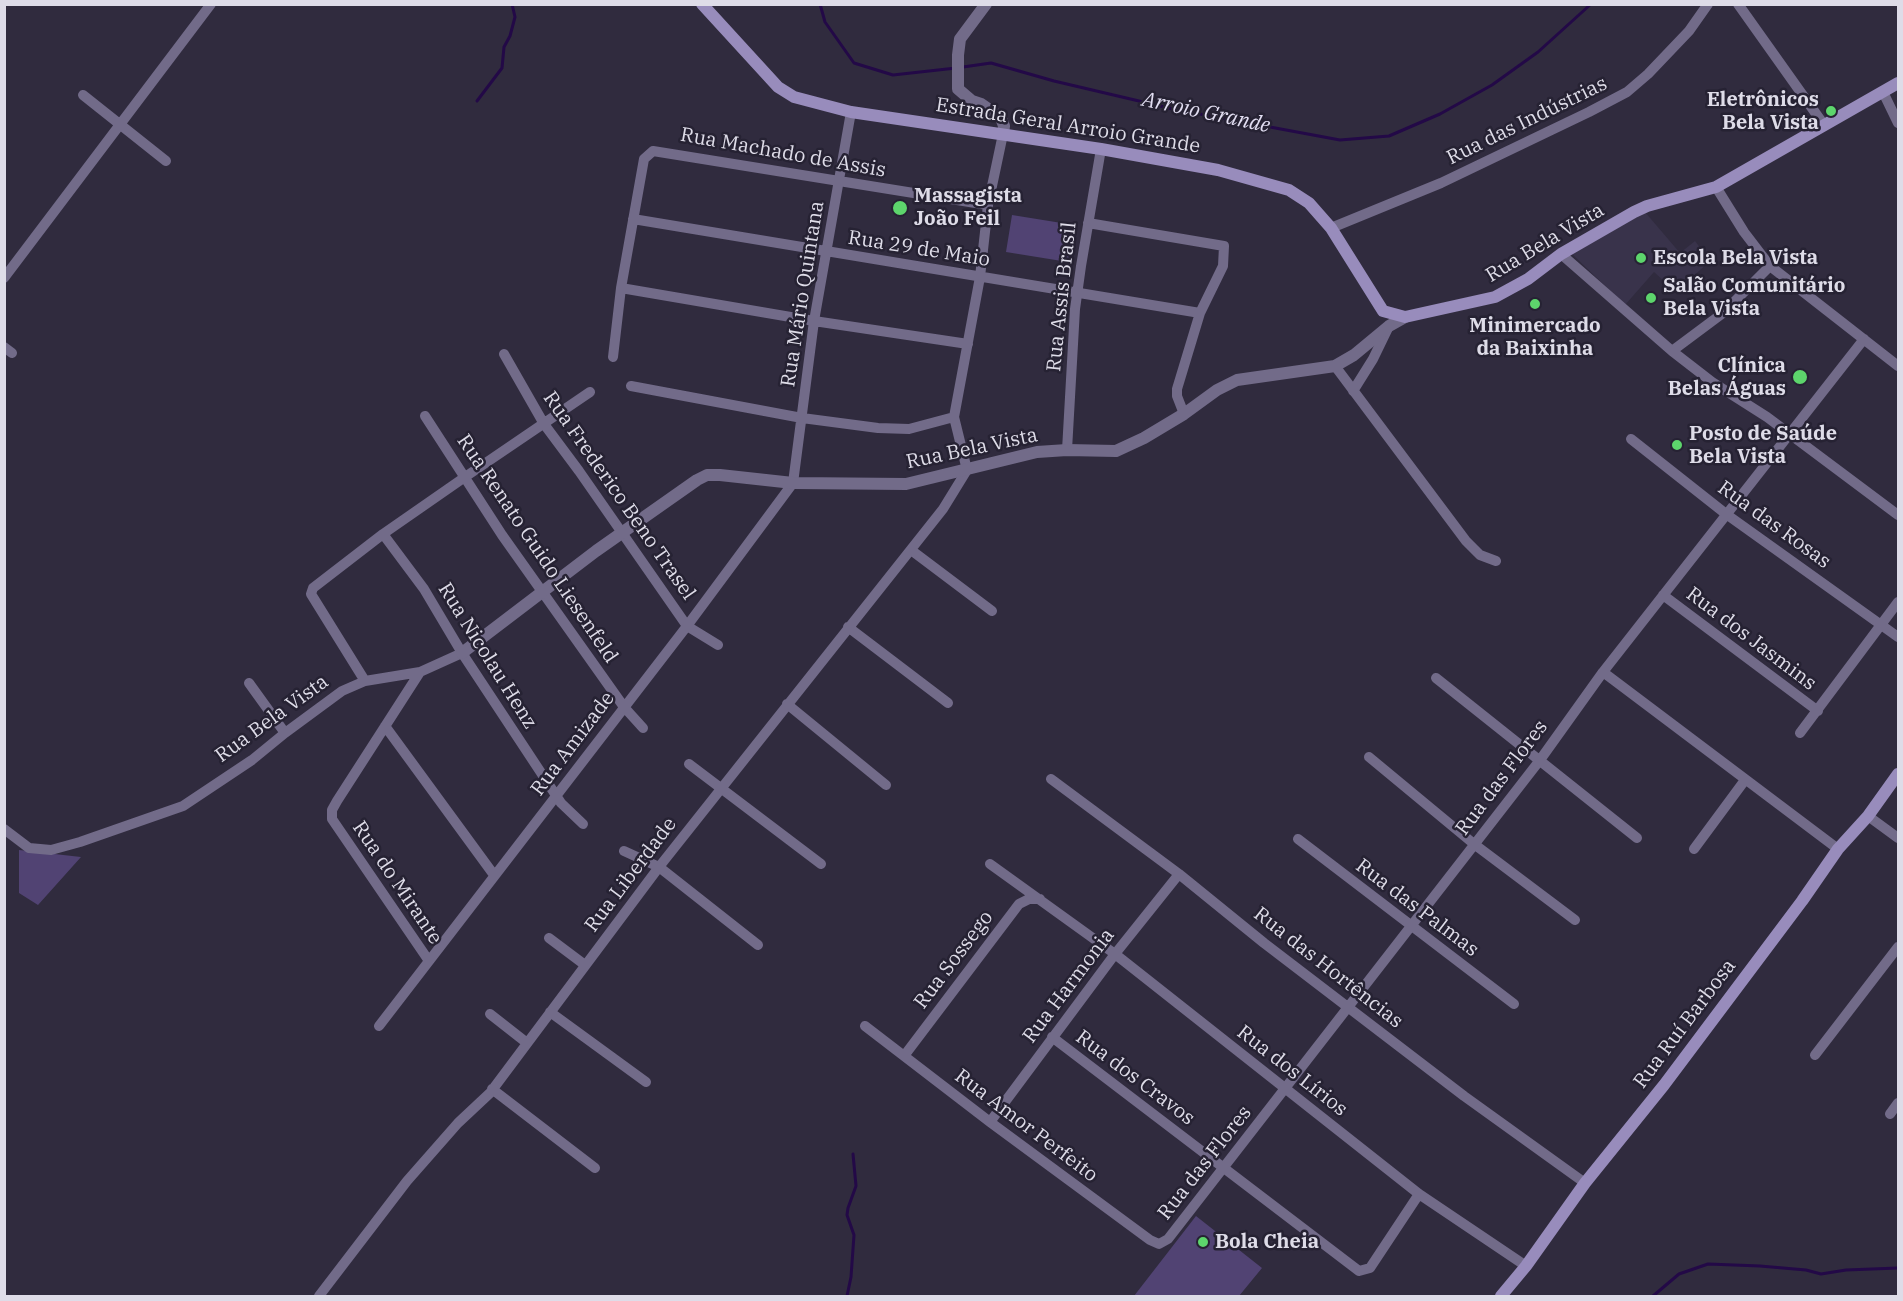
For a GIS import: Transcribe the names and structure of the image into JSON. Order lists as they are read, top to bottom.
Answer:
{
  "streets": {
    "main road": ["Estrada Geral Arroio Grande", "Rua Bela Vista", "Rua Ruí Barbosa"],
    "street": [
      "Rua das Indústrias",
      "Rua Machado de Assis",
      "Rua 29 de Maio",
      "Rua Mário Quintana",
      "Rua Assis Brasil",
      "Rua Frederico Beno Trasel",
      "Rua das Rosas",
      "Rua Renato Guido Liesenfeld",
      "Rua dos Jasmins",
      "Rua Nicolau Henz",
      "Rua Amizade",
      "Rua das Flores",
      "Rua Liberdade",
      "Rua do Mirante",
      "Rua das Palmas",
      "Rua Sossego",
      "Rua das Hortências",
      "Rua Harmonia",
      "Rua dos Lírios",
      "Rua dos Cravos",
      "Rua Amor Perfeito"
    ]
  },
  "crossings": [
    ["Rua das Indústrias", "Estrada Geral Arroio Grande"],
    ["Estrada Geral Arroio Grande", "Rua Bela Vista"],
    ["Estrada Geral Arroio Grande", "Rua Mário Quintana"],
    ["Estrada Geral Arroio Grande", "Rua Assis Brasil"],
    ["Rua Machado de Assis", "Rua 29 de Maio"],
    ["Rua Machado de Assis", "Rua Mário Quintana"],
    ["Rua Bela Vista", "Rua Mário Quintana"],
    ["Rua Bela Vista", "Rua Assis Brasil"],
    ["Rua Bela Vista", "Rua Frederico Beno Trasel"],
    ["Rua Bela Vista", "Rua Renato Guido Liesenfeld"],
    ["Rua Bela Vista", "Rua Nicolau Henz"],
    ["Rua Bela Vista", "Rua Amizade"],
    ["Rua Bela Vista", "Rua Liberdade"],
    ["Rua Bela Vista", "Rua do Mirante"],
    ["Rua 29 de Maio", "Rua Mário Quintana"],
    ["Rua 29 de Maio", "Rua Assis Brasil"],
    ["Rua Mário Quintana", "Rua Amizade"],
    ["Rua Frederico Beno Trasel", "Rua Amizade"],
    ["Rua das Rosas", "Rua das Flores"],
    ["Rua Renato Guido Liesenfeld", "Rua Amizade"],
    ["Rua dos Jasmins", "Rua das Flores"],
    ["Rua Nicolau Henz", "Rua Amizade"],
    ["Rua Amizade", "Rua do Mirante"],
    ["Rua das Flores", "Rua das Palmas"],
    ["Rua das Flores", "Rua das Hortências"],
    ["Rua das Flores", "Rua dos Lírios"],
    ["Rua das Flores", "Rua dos Cravos"],
    ["Rua das Flores", "Rua Amor Perfeito"],
    ["Rua Sossego", "Rua dos Lírios"],
    ["Rua Sossego", "Rua Amor Perfeito"],
    ["Rua das Hortências", "Rua Harmonia"],
    ["Rua das Hortências", "Rua Ruí Barbosa"],
    ["Rua Harmonia", "Rua dos Lírios"],
    ["Rua Harmonia", "Rua dos Cravos"],
    ["Rua Harmonia", "Rua Amor Perfeito"],
    ["Rua Ruí Barbosa", "Rua dos Lírios"],
    ["Rua dos Lírios", "Rua dos Cravos"]
  ],
  "water": ["Arroio Grande"],
  "places": [
    "Eletrônicos Bela Vista",
    "Massagista João Feil",
    "Escola Bela Vista",
    "Salão Comunitário Bela Vista",
    "Minimercado da Baixinha",
    "Clínica Belas Águas",
    "Posto de Saúde Bela Vista",
    "Bola Cheia"
  ]
}
